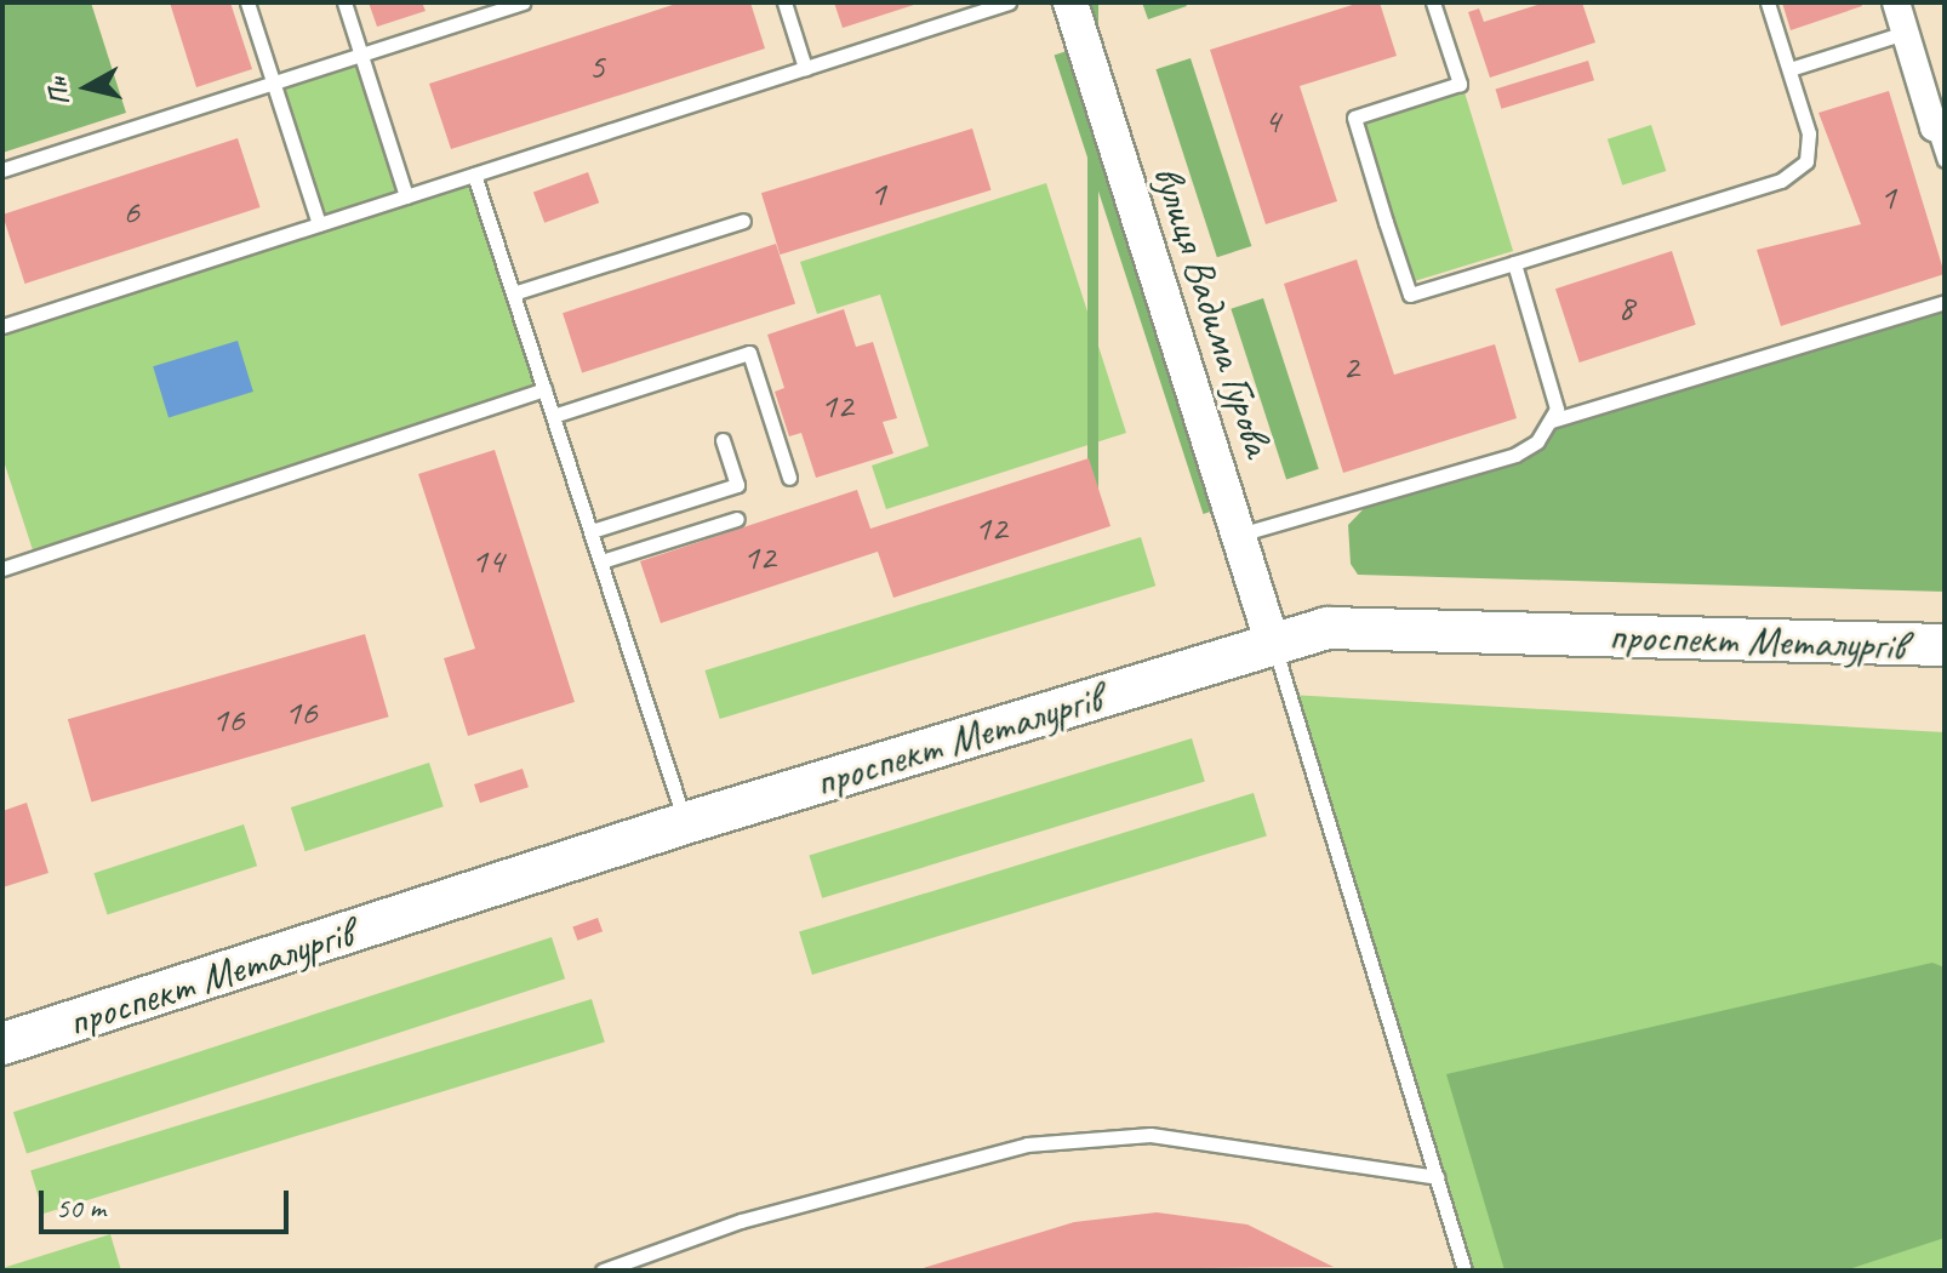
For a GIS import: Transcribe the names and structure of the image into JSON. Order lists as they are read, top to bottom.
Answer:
{
  "streets": {
    "main road": ["проспект Металургів"],
    "street": ["вулиця Вадима Гурова"]
  },
  "crossings": [
    ["вулиця Вадима Гурова", "проспект Металургів"]
  ],
  "house_numbers": [
    "5",
    "4",
    "1",
    "1",
    "6",
    "8",
    "2",
    "12",
    "12",
    "12",
    "14",
    "16",
    "16"
  ],
  "scale_bar": "50 m",
  "north": "left"
}
